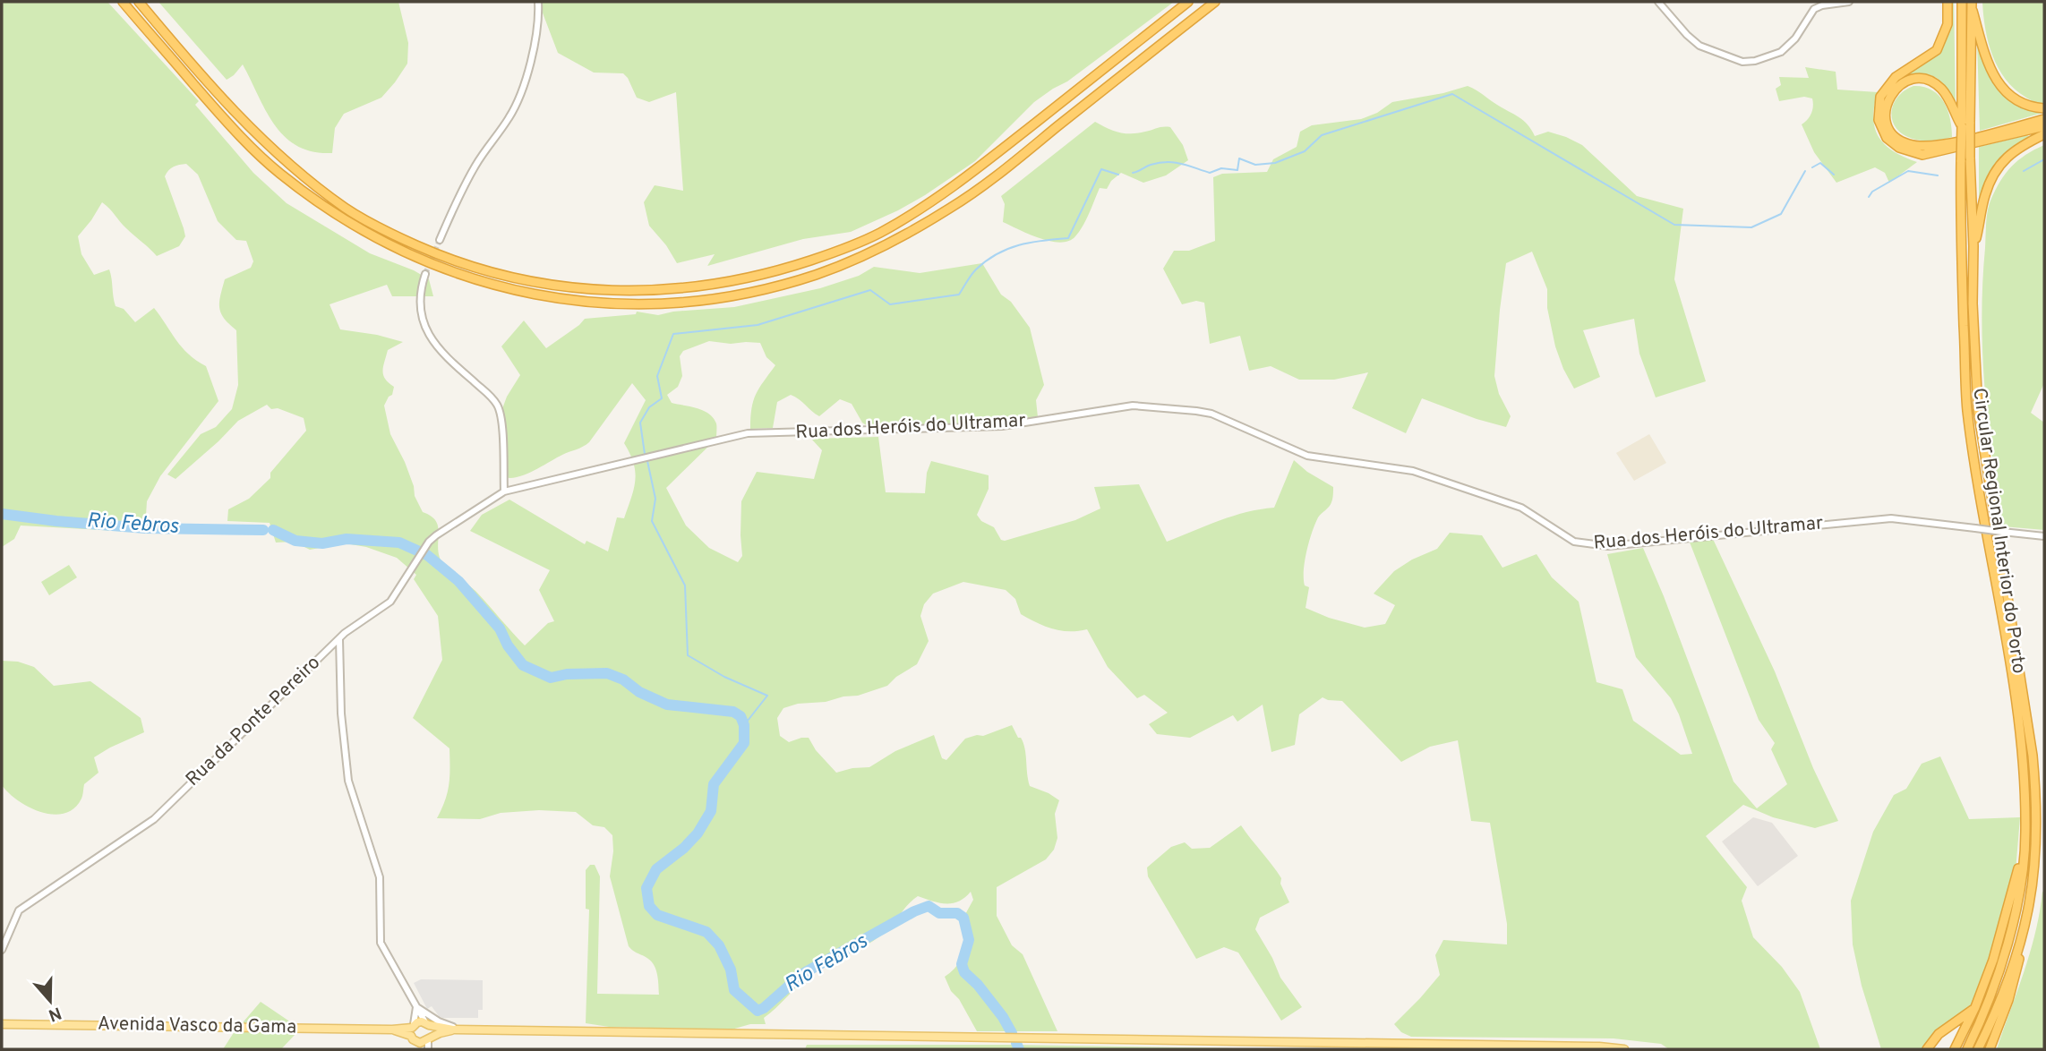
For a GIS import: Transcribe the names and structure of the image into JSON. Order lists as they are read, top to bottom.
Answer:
{
  "streets": {
    "highway": ["Circular Regional Interior do Porto"],
    "main road": ["Avenida Vasco da Gama"],
    "street": ["Rua dos Heróis do Ultramar", "Rua da Ponte Pereiro"]
  },
  "crossings": [
    ["Rua dos Heróis do Ultramar", "Rua da Ponte Pereiro"]
  ],
  "water": ["Rio Febros"],
  "north": "bottom"
}
